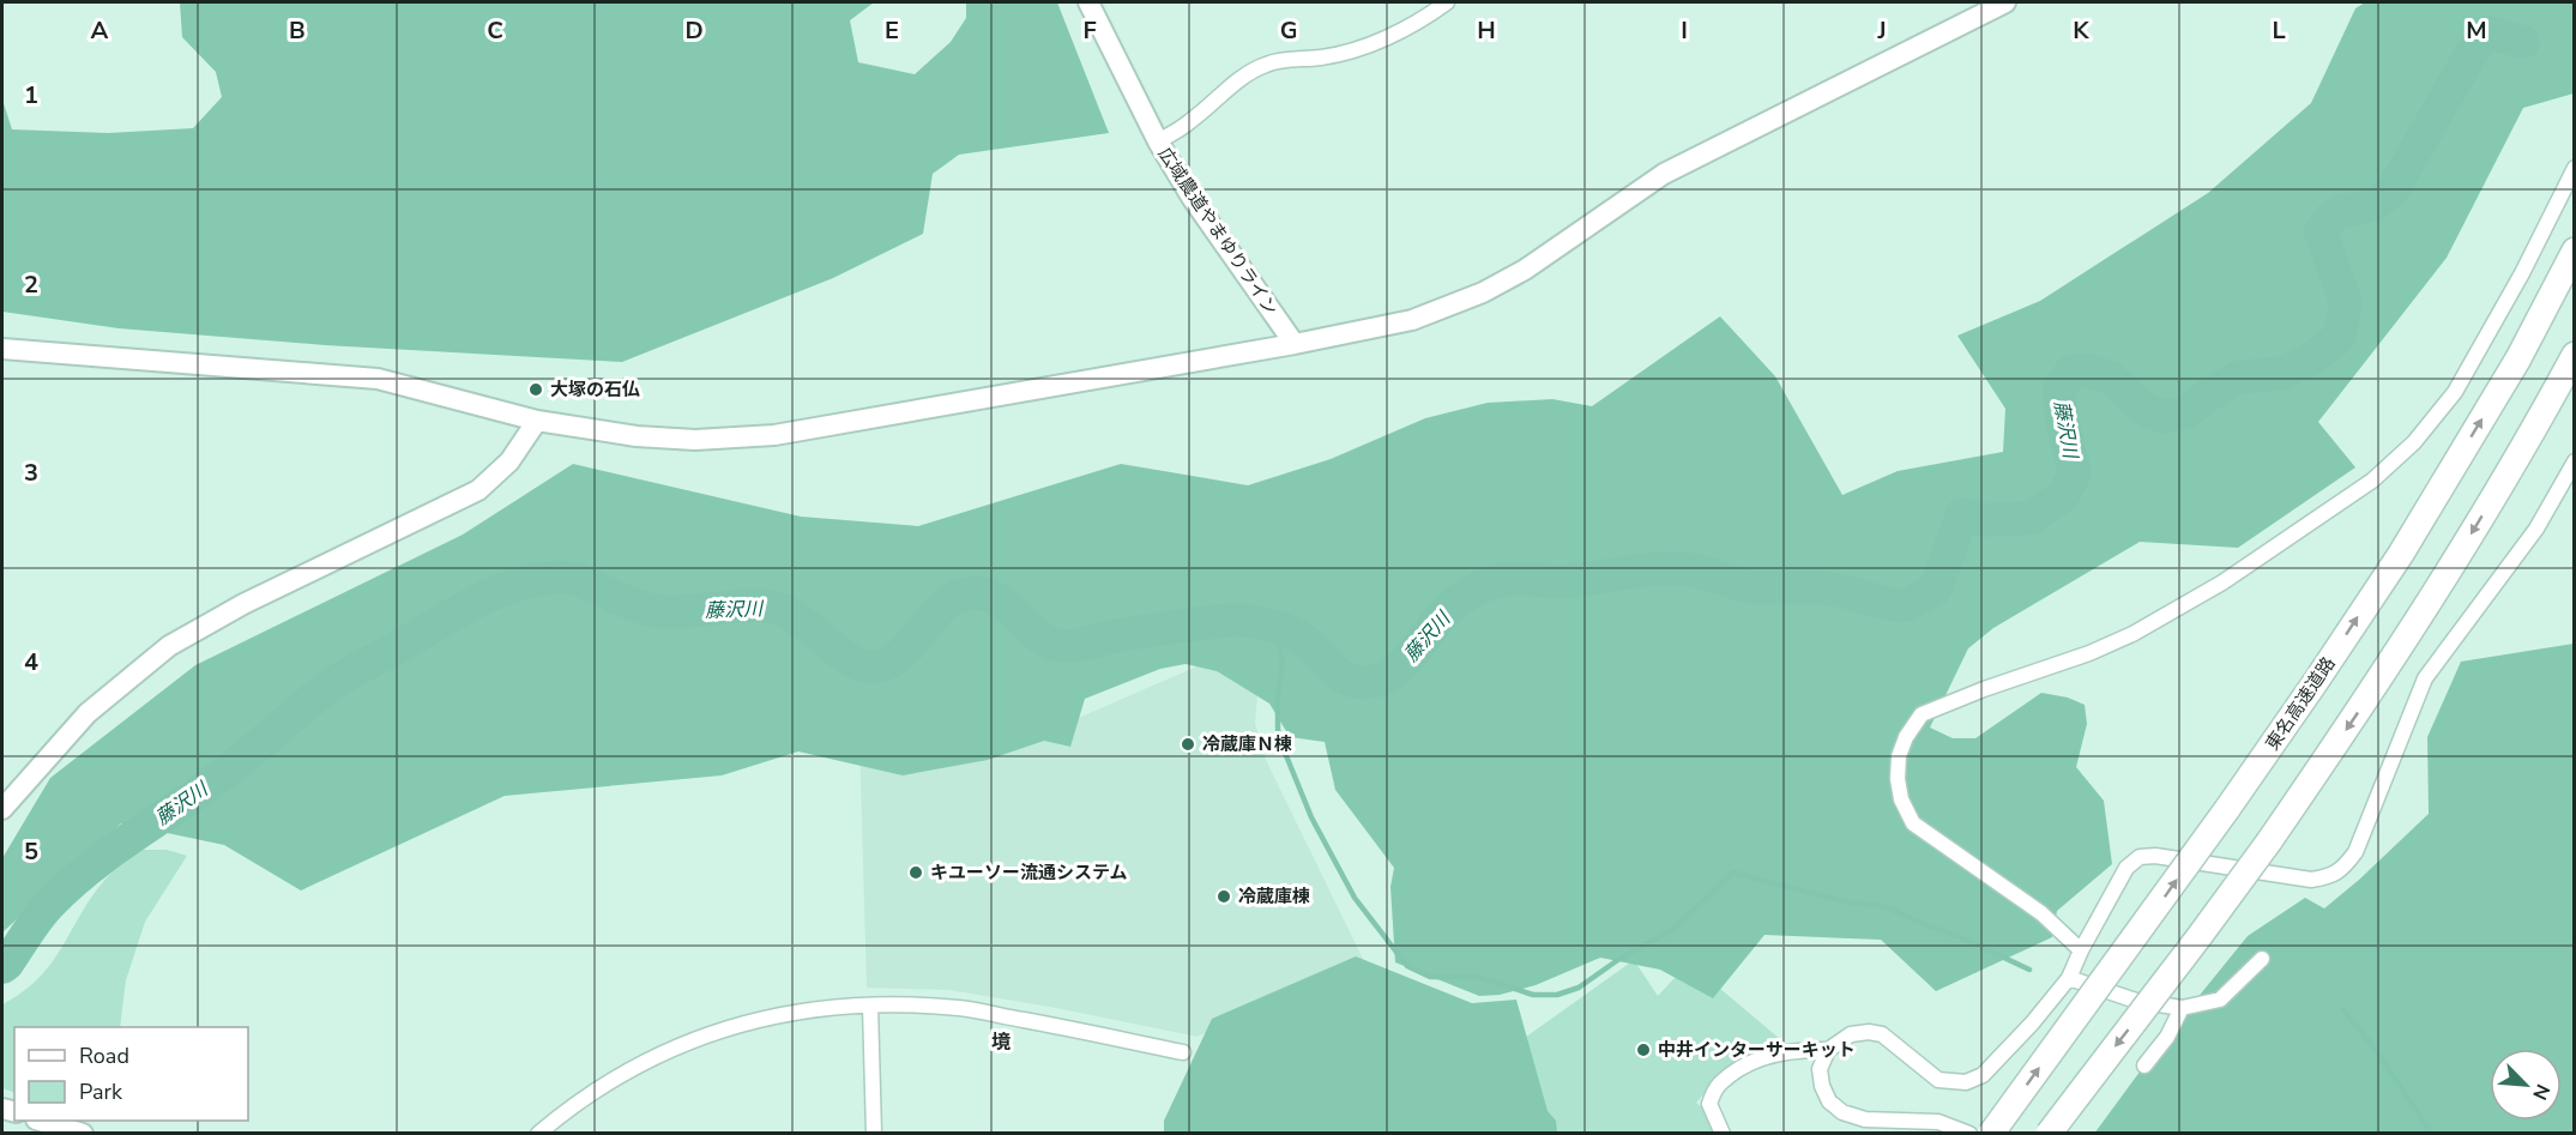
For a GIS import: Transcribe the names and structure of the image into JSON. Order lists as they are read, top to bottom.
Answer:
{
  "streets": {
    "highway": ["東名高速道路"],
    "street": ["広域農道やまゆりライン"]
  },
  "districts": ["境"],
  "water": ["藤沢川"],
  "places": [
    "大塚の石仏",
    "冷蔵庫Ｎ棟",
    "キユーソー流通システム",
    "冷蔵庫棟",
    "中井インターサーキット"
  ],
  "legend": ["Road", "Park"],
  "north": "bottom right",
  "grid": {
    "columns": [
      "A",
      "B",
      "C",
      "D",
      "E",
      "F",
      "G",
      "H",
      "I",
      "J",
      "K",
      "L",
      "M"
    ],
    "rows": [
      "1",
      "2",
      "3",
      "4",
      "5"
    ]
  }
}
